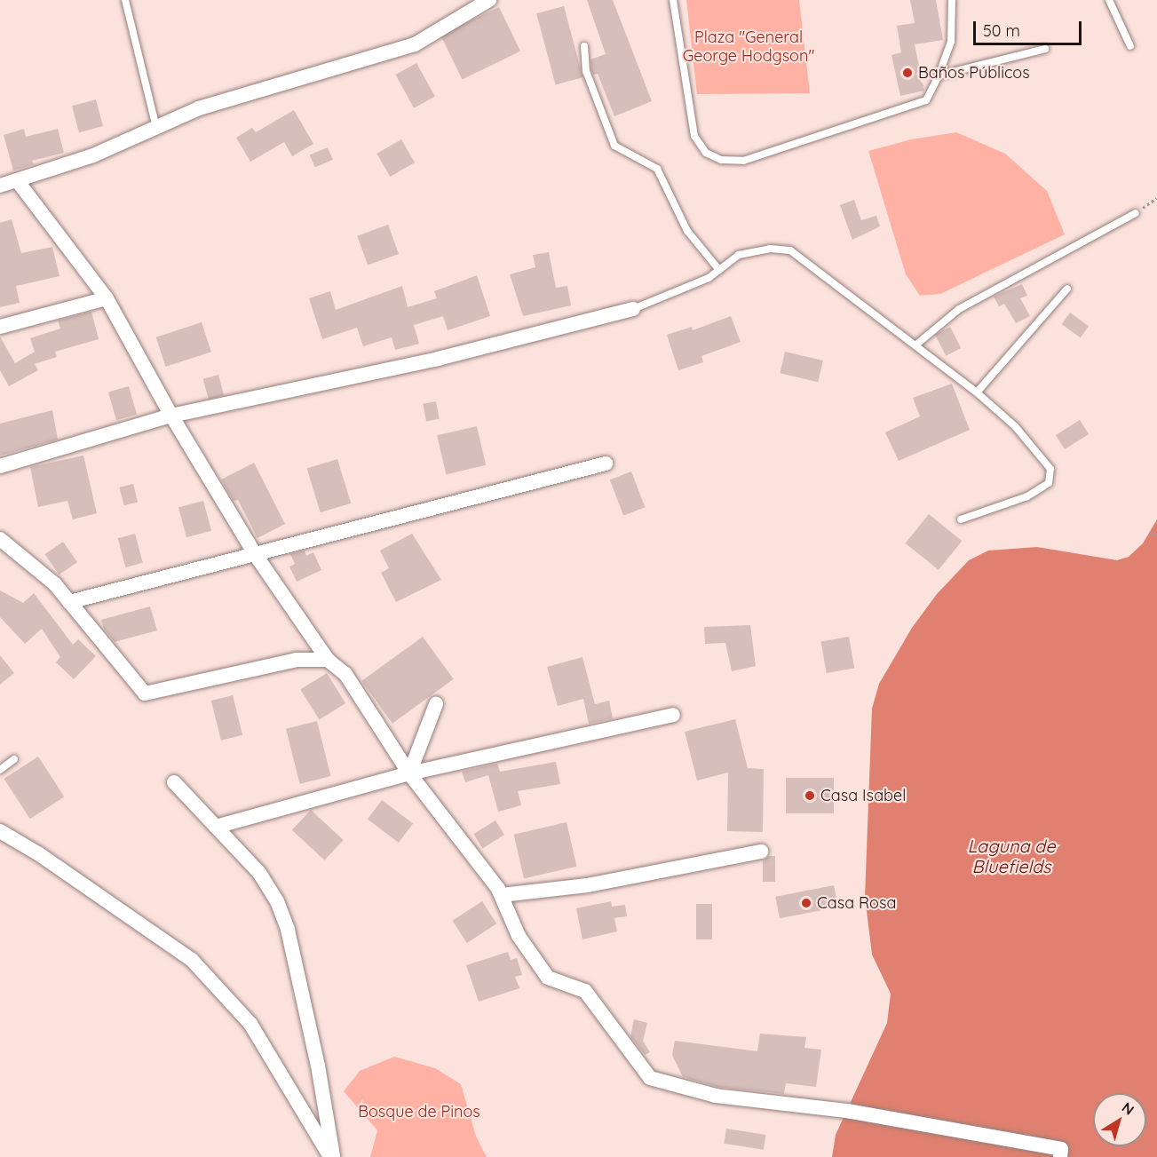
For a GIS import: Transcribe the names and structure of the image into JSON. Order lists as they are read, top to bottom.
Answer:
{
  "water": ["Laguna de Bluefields"],
  "parks": ["Plaza \"General George Hodgson\"", "Bosque de Pinos"],
  "places": ["Baños Públicos", "Casa Isabel", "Casa Rosa"],
  "scale_bar": "50 m",
  "north": "top right"
}
